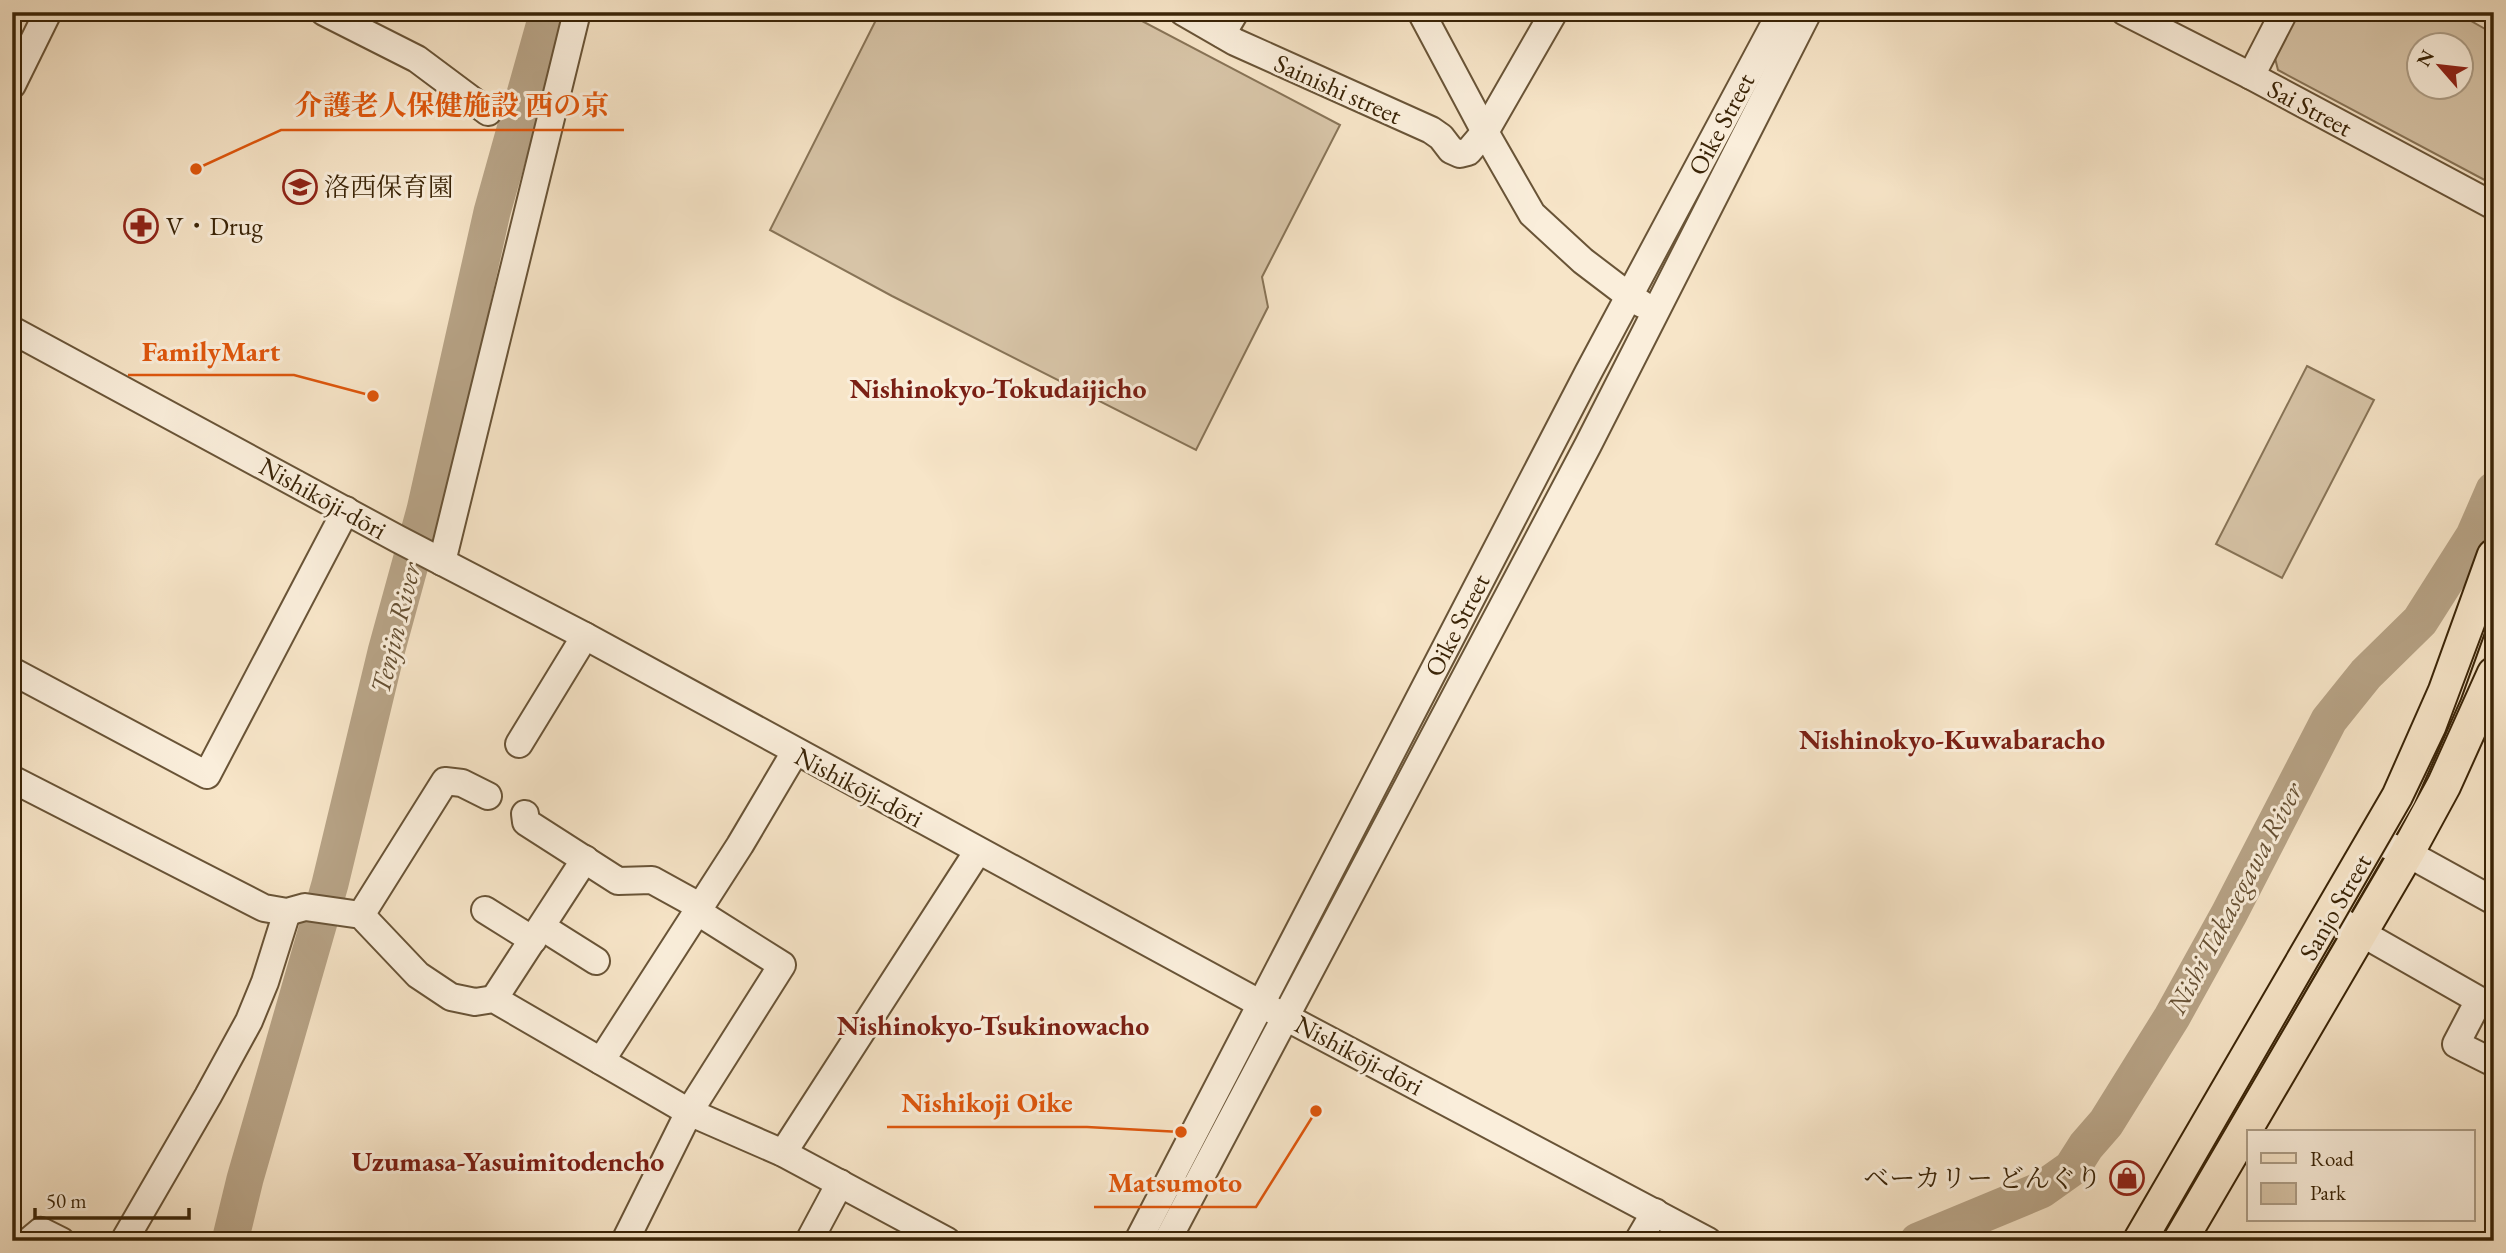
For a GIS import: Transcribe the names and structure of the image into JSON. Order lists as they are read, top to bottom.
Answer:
{
  "streets": {
    "main road": ["Sanjo Street"],
    "street": [
      "Sainishi street",
      "Sai Street",
      "Oike Street",
      "Nishikōji-dōri"
    ]
  },
  "crossings": [
    ["Oike Street", "Nishikōji-dōri"]
  ],
  "districts": [
    "Nishinokyo-Tokudaijicho",
    "Nishinokyo-Kuwabaracho",
    "Nishinokyo-Tsukinowacho",
    "Uzumasa-Yasuimitodencho"
  ],
  "water": ["Tenjin River", "Nishi Takasegawa River"],
  "places": {
    "other": [
      "介護老人保健施設 西の京",
      "FamilyMart",
      "Matsumoto",
      "Nishikoji Oike"
    ],
    "school or university": ["洛西保育園"],
    "pharmacy": ["V・Drug"],
    "shop": ["ベーカリー どんぐり"]
  },
  "legend": ["Road", "Park"],
  "scale_bar": "50 m",
  "north": "top left"
}
